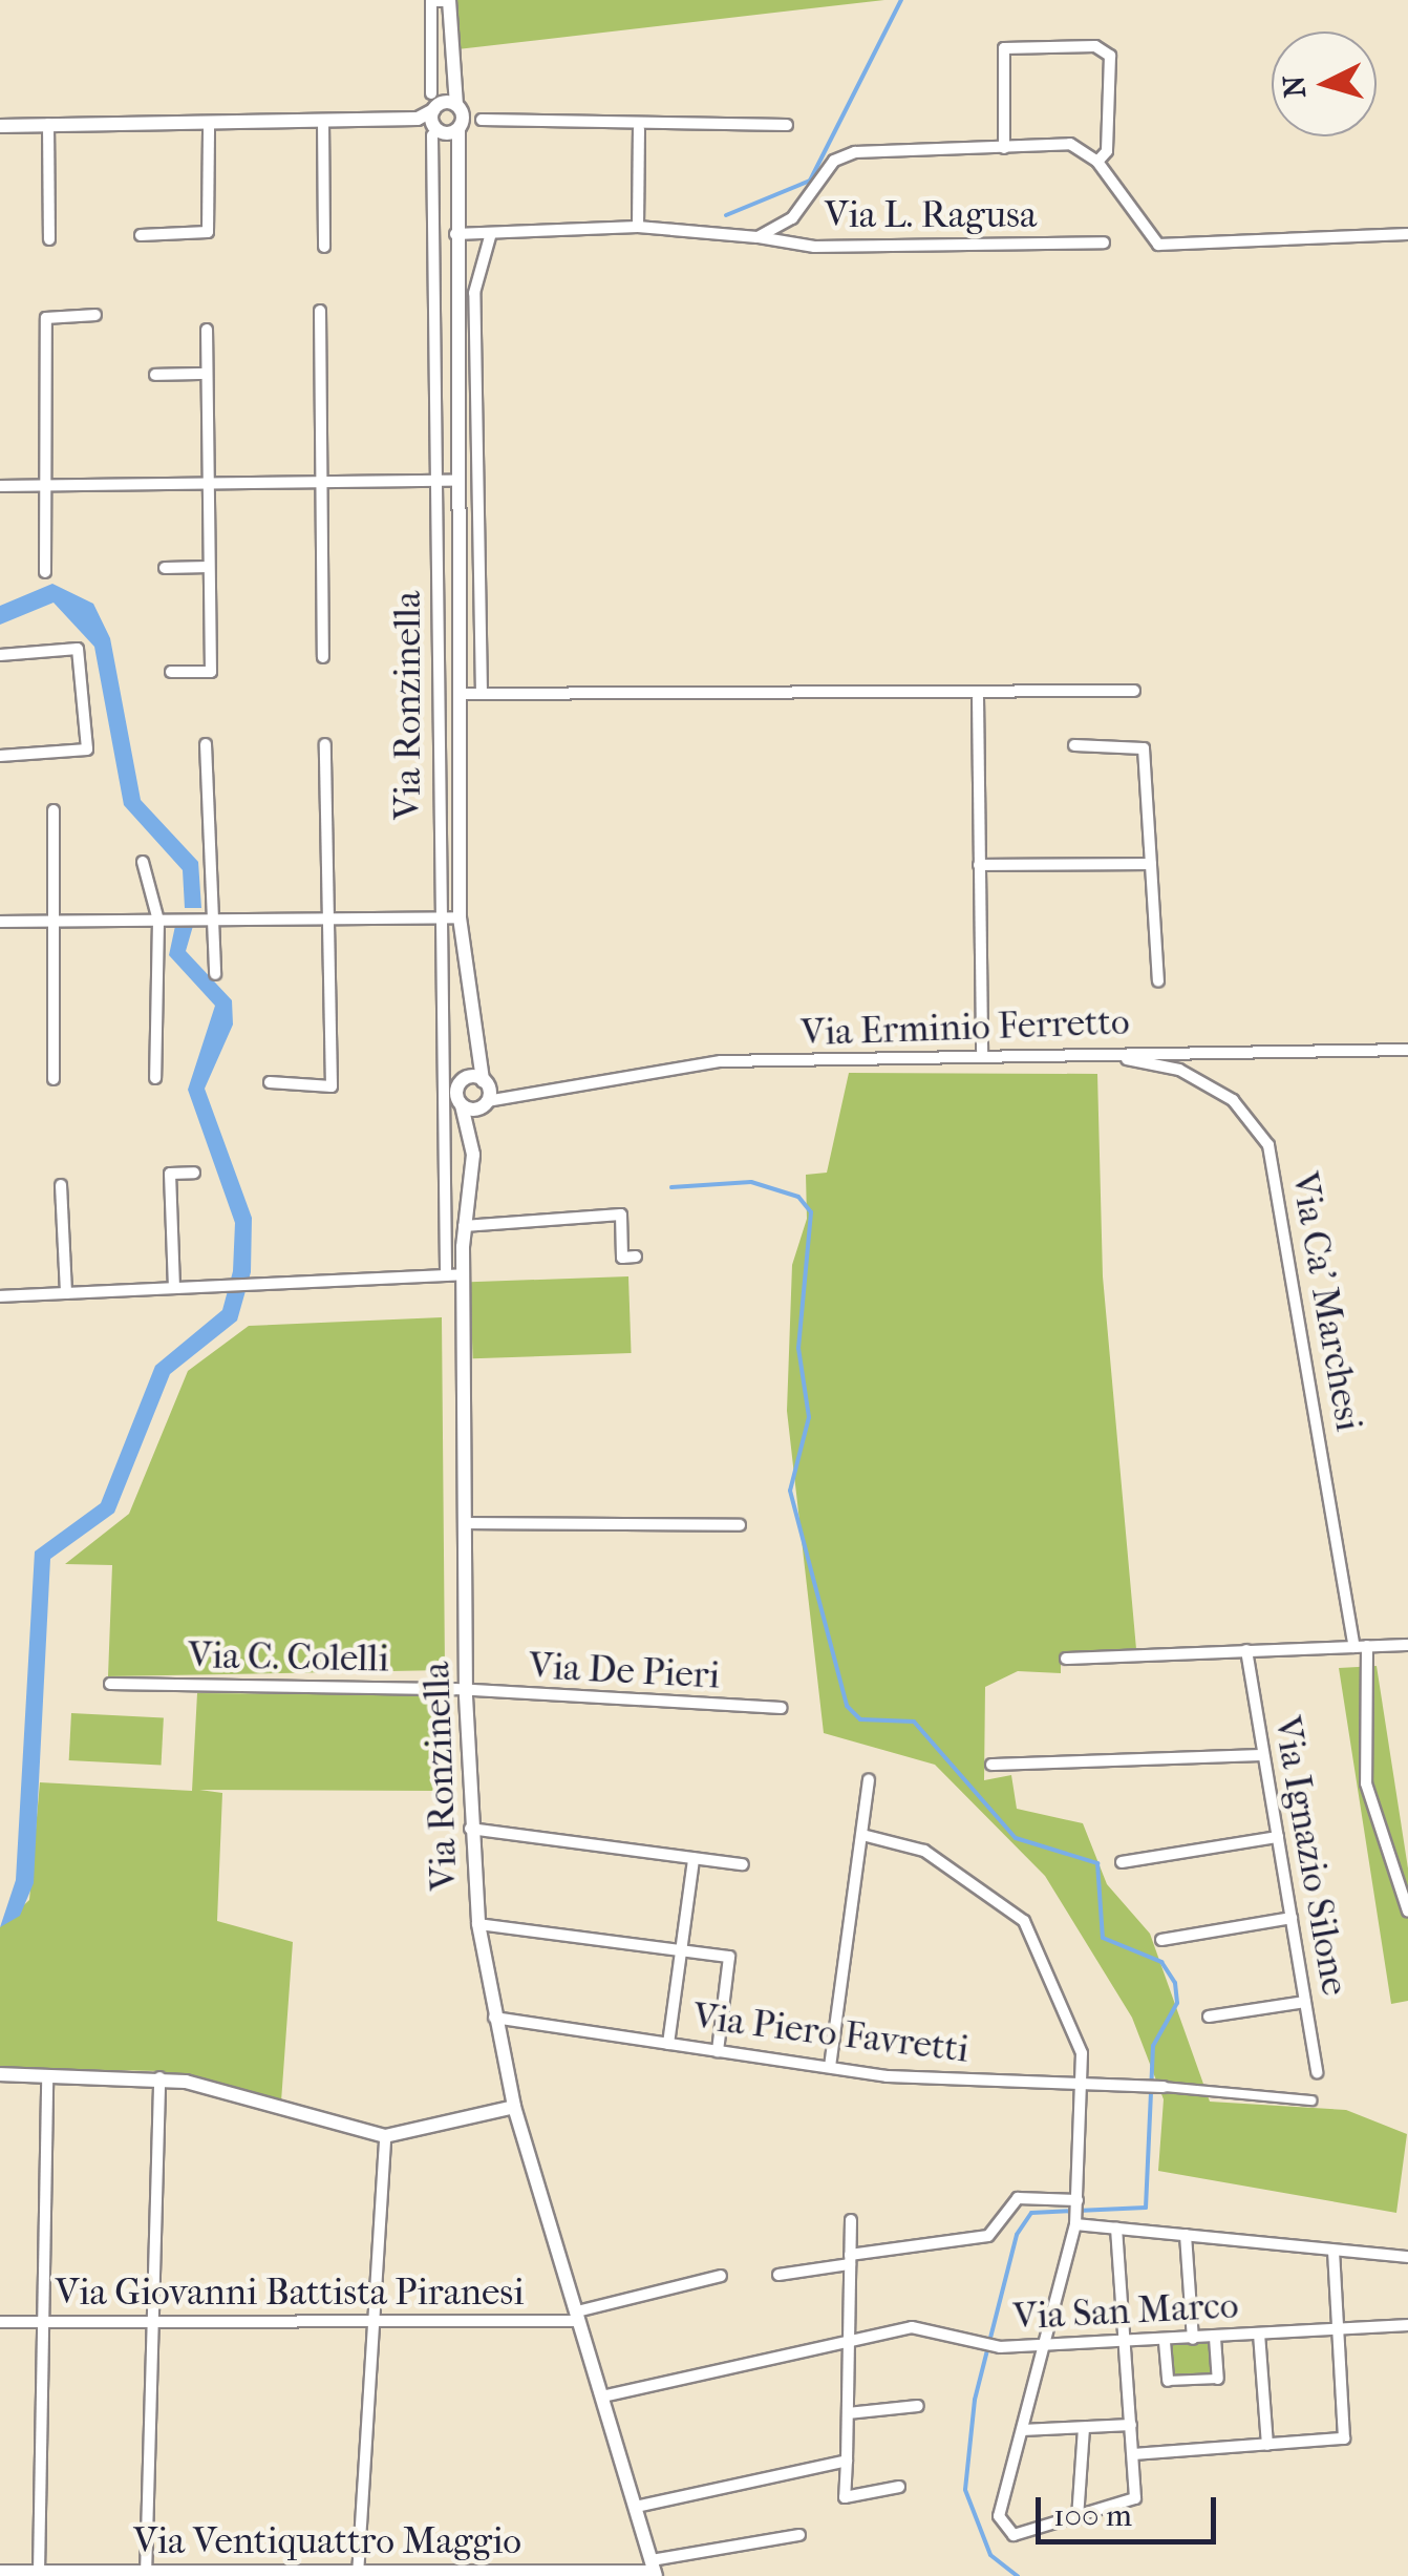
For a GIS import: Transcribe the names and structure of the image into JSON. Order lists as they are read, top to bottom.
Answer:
{
  "streets": {
    "street": [
      "Via L. Ragusa",
      "Via Ronzinella",
      "Via Erminio Ferretto",
      "Via Ca' Marchesi",
      "Via C. Colelli",
      "Via De Pieri",
      "Via Ignazio Silone",
      "Via Piero Favretti",
      "Via Giovanni Battista Piranesi",
      "Via San Marco",
      "Via Ventiquattro Maggio"
    ]
  },
  "crossings": [
    ["Via L. Ragusa", "Via Ronzinella"],
    ["Via Ronzinella", "Via Erminio Ferretto"],
    ["Via Ronzinella", "Via C. Colelli"],
    ["Via Ronzinella", "Via De Pieri"],
    ["Via Ronzinella", "Via Piero Favretti"],
    ["Via Ronzinella", "Via Giovanni Battista Piranesi"],
    ["Via Ronzinella", "Via San Marco"],
    ["Via Ronzinella", "Via Ventiquattro Maggio"],
    ["Via Erminio Ferretto", "Via Ca' Marchesi"],
    ["Via C. Colelli", "Via De Pieri"]
  ],
  "scale_bar": "100 m",
  "north": "left"
}
